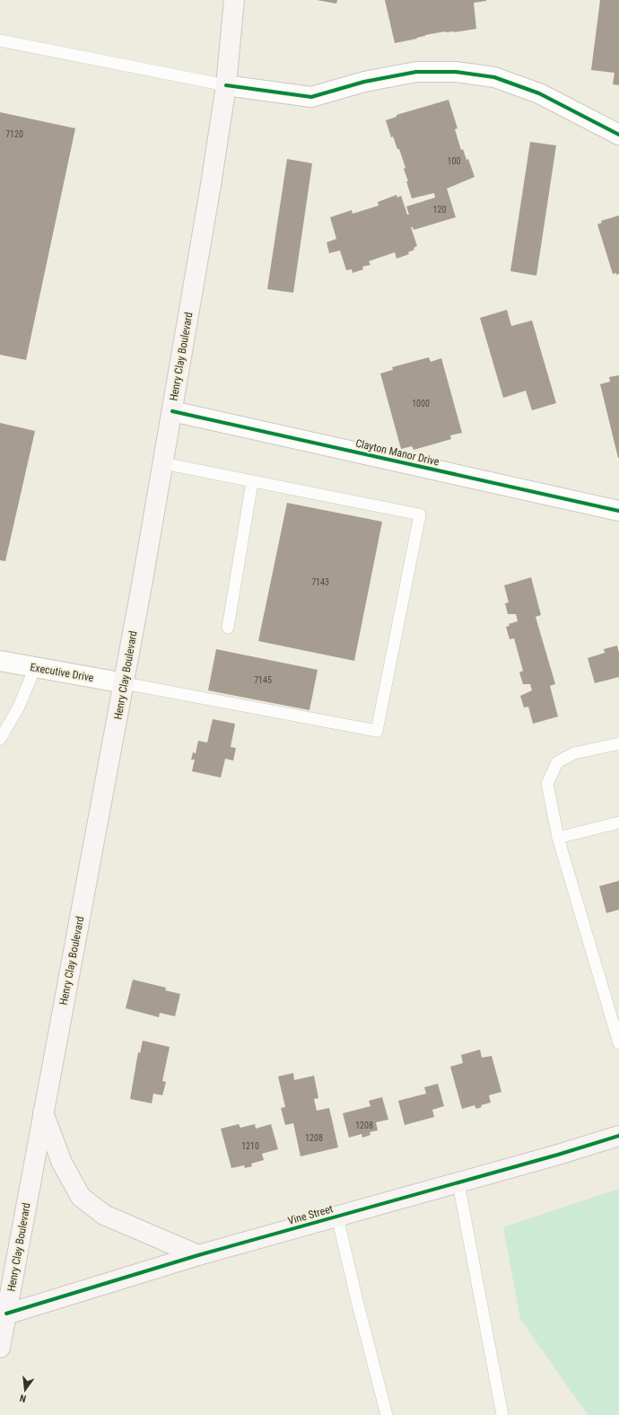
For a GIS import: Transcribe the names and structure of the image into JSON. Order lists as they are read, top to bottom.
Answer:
{
  "streets": {
    "main road": ["Henry Clay Boulevard", "Vine Street"],
    "street": ["Clayton Manor Drive", "Executive Drive"]
  },
  "crossings": [
    ["Henry Clay Boulevard", "Clayton Manor Drive"],
    ["Henry Clay Boulevard", "Executive Drive"],
    ["Henry Clay Boulevard", "Vine Street"]
  ],
  "house_numbers": [
    "7120",
    "100",
    "120",
    "1000",
    "7143",
    "7145",
    "1208",
    "1208",
    "1210"
  ],
  "north": "bottom"
}
